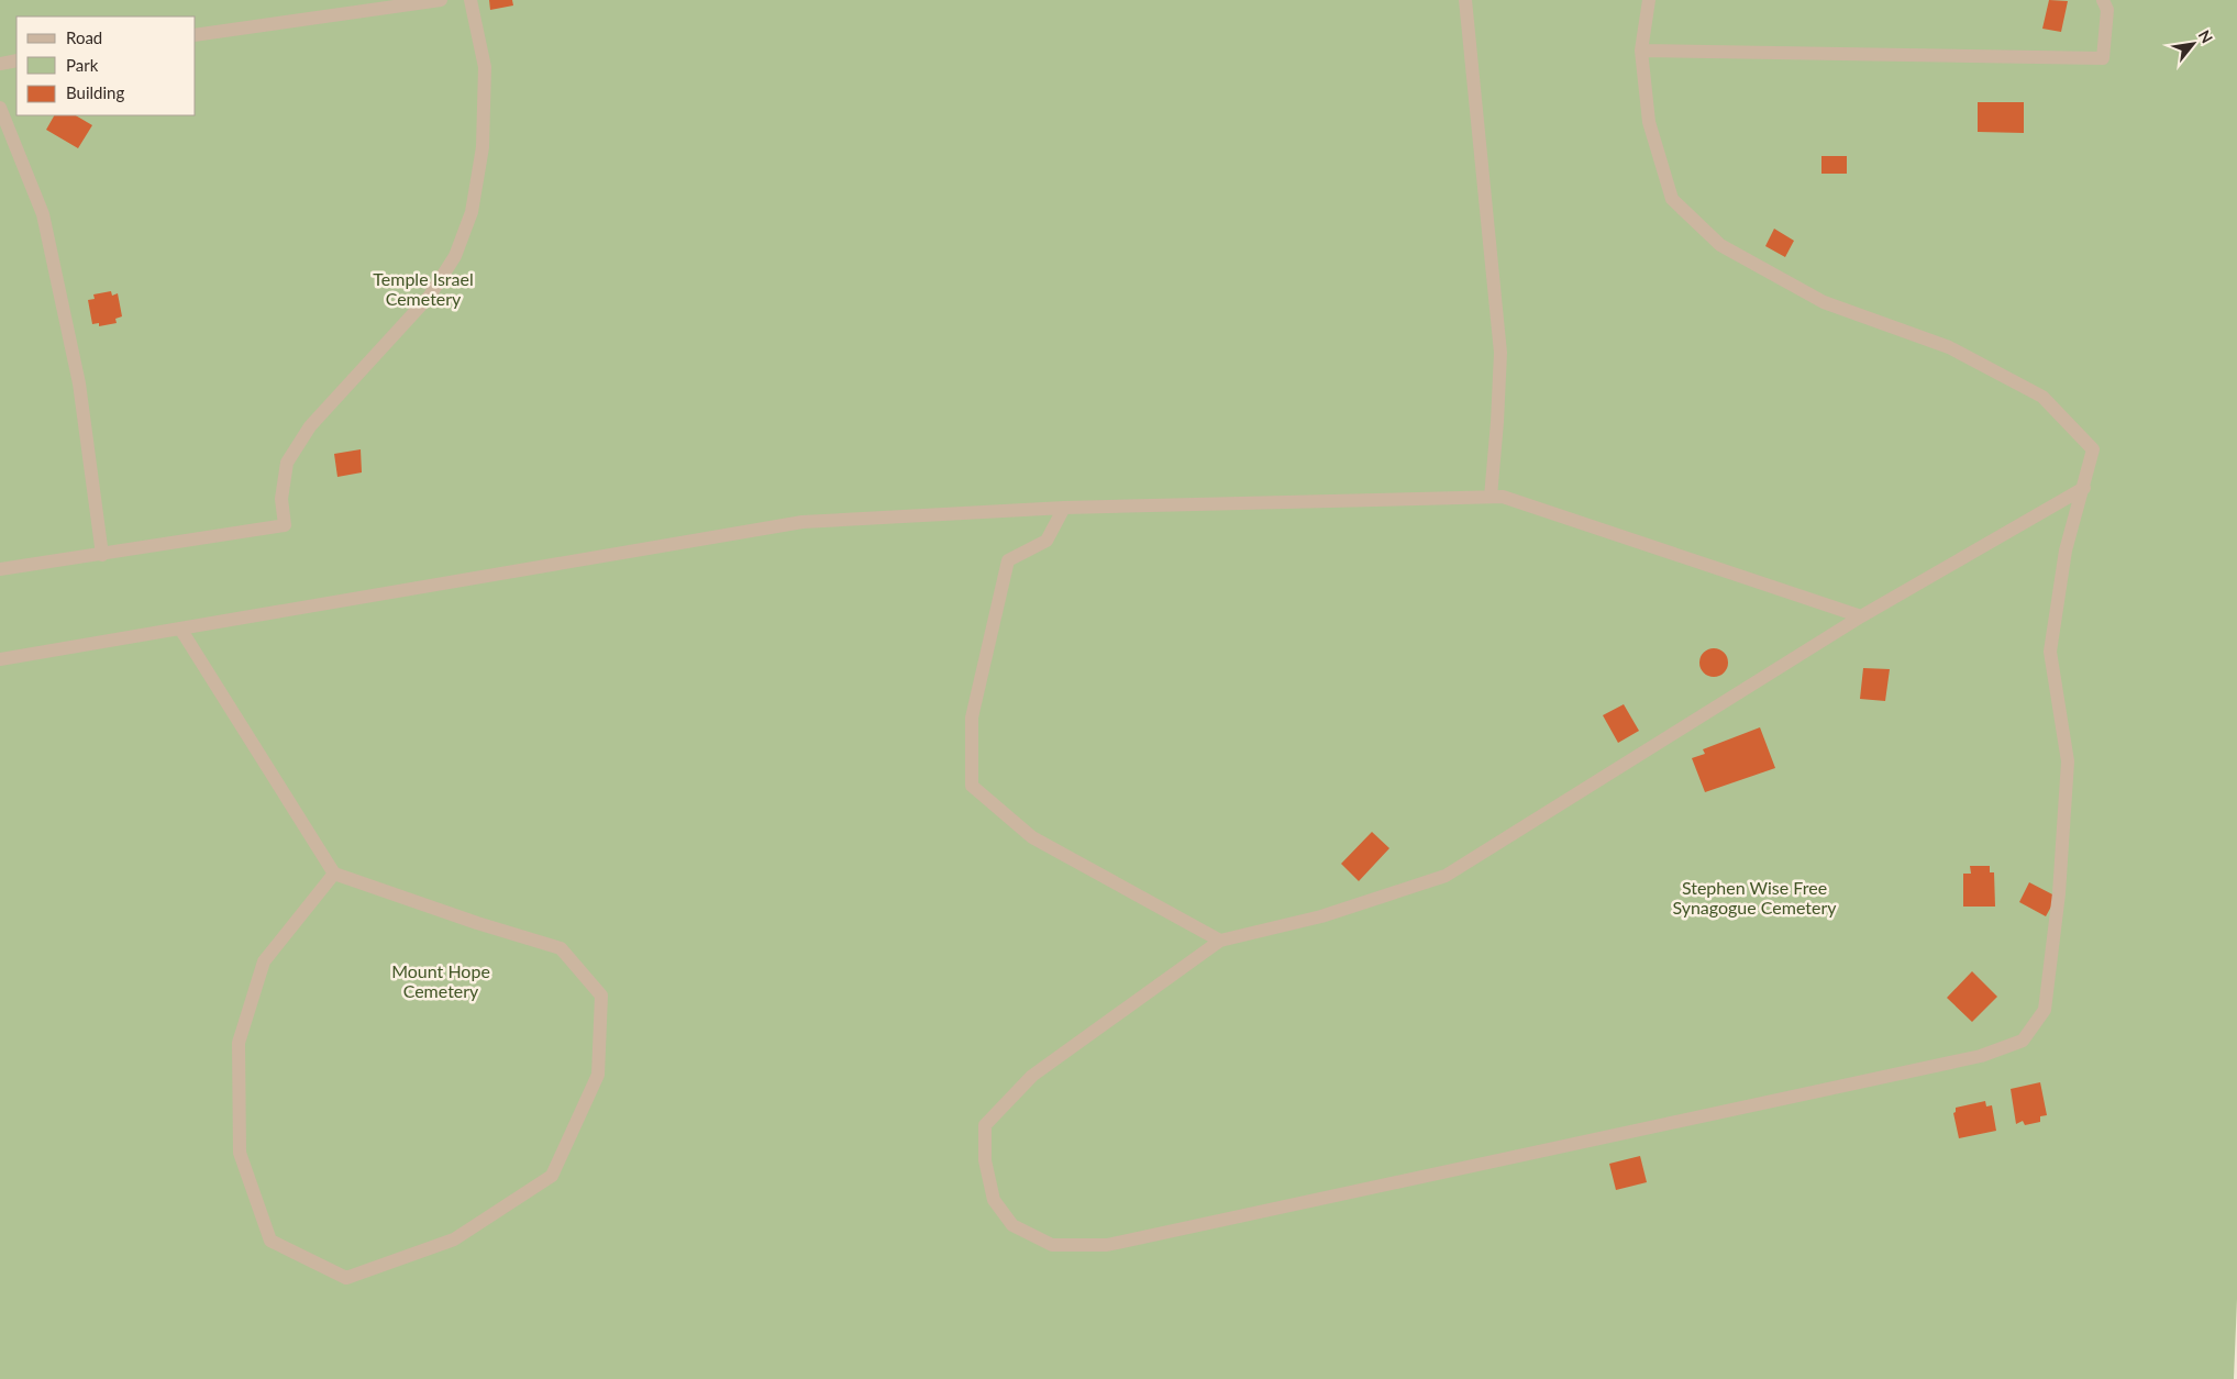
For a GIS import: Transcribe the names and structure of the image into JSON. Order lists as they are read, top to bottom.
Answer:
{
  "parks": ["Temple Israel Cemetery", "Stephen Wise Free Synagogue Cemetery", "Mount Hope Cemetery"],
  "legend": ["Road", "Park", "Building"],
  "north": "top right"
}
